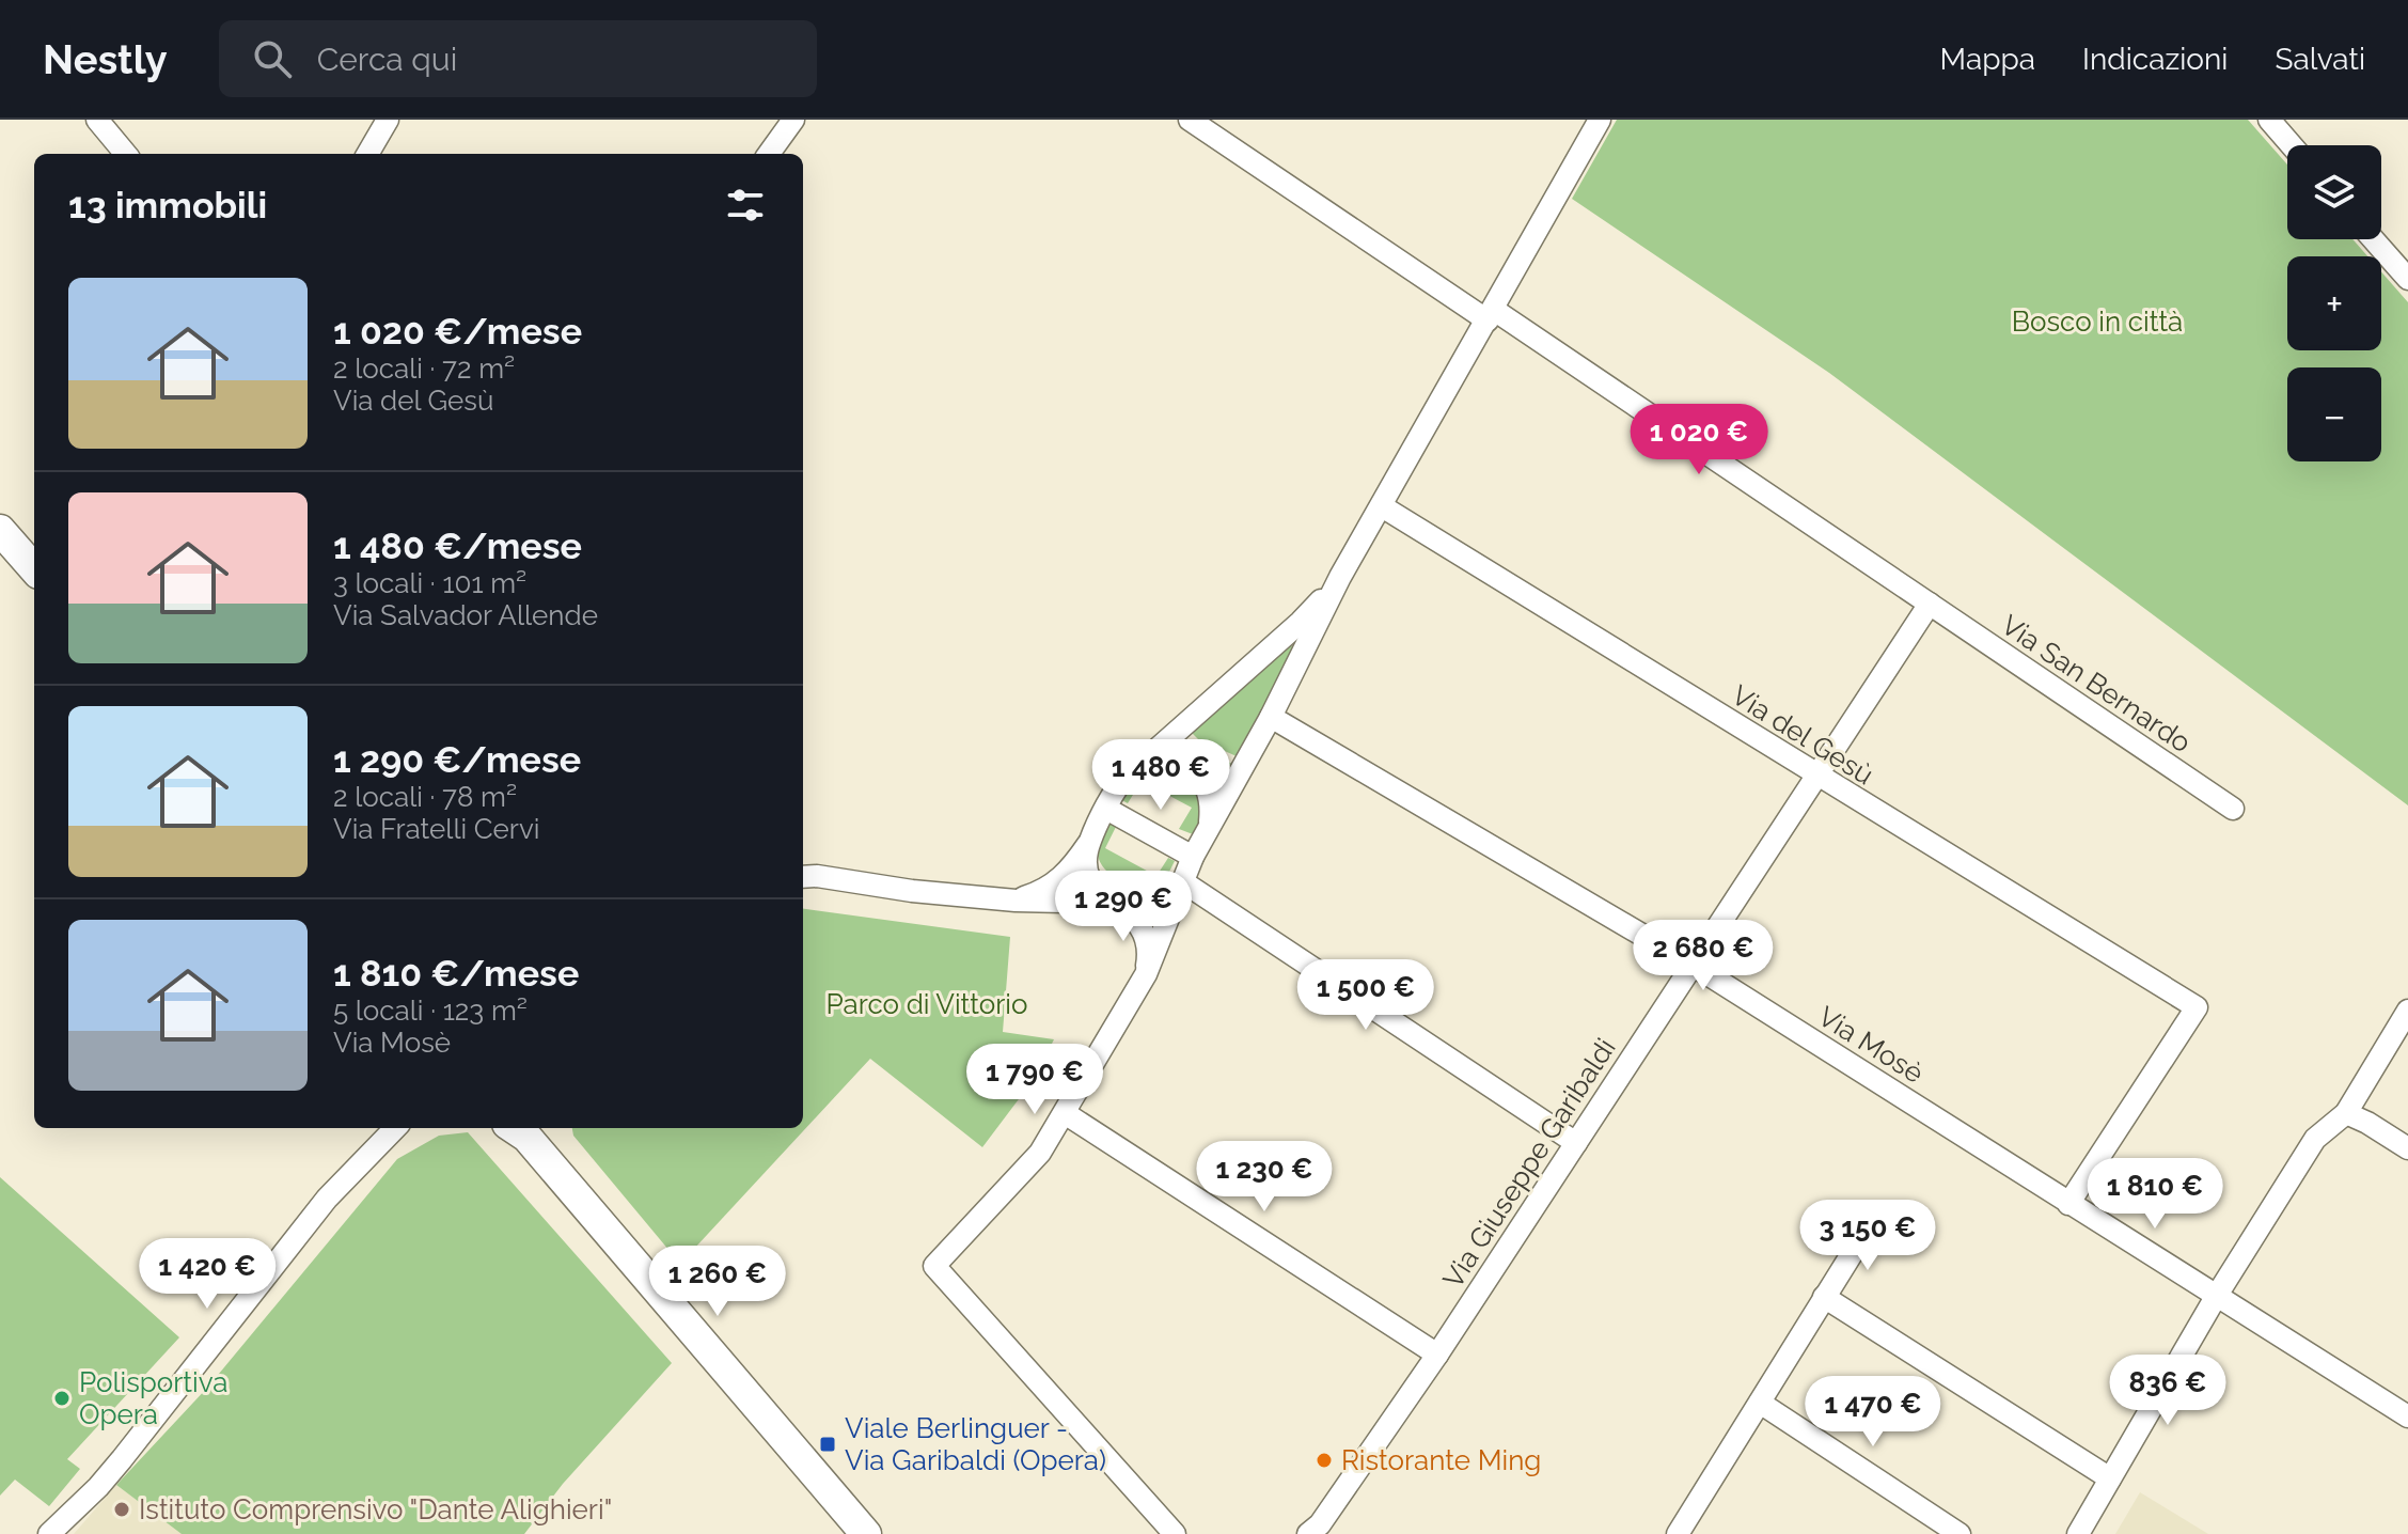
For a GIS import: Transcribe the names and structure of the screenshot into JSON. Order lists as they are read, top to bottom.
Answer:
{
  "streets": {
    "street": [
      "Via San Bernardo",
      "Via del Gesù",
      "Via Mosè",
      "Via Giuseppe Garibaldi"
    ]
  },
  "crossings": [
    ["Via San Bernardo", "Via Giuseppe Garibaldi"],
    ["Via del Gesù", "Via Mosè"],
    ["Via del Gesù", "Via Giuseppe Garibaldi"],
    ["Via Mosè", "Via Giuseppe Garibaldi"]
  ],
  "parks": ["Bosco in città", "Parco di Vittorio"],
  "places": {
    "other": ["Polisportiva Opera", "Ristorante Ming", "Istituto Comprensivo \"Dante Alighieri\""],
    "transit": ["Viale Berlinguer - Via Garibaldi (Opera)"]
  },
  "page": {
    "header": "Nestly",
    "search": "Cerca qui",
    "nav": ["Mappa", "Indicazioni", "Salvati"],
    "map_buttons": ["+", "−"],
    "heading": "13 immobili",
    "list": [
      {
        "name": "1 020 €/mese",
        "note": "2 locali · 72 m² · Via del Gesù"
      },
      {
        "name": "1 480 €/mese",
        "note": "3 locali · 101 m² · Via Salvador Allende"
      },
      {
        "name": "1 290 €/mese",
        "note": "2 locali · 78 m² · Via Fratelli Cervi"
      },
      {
        "name": "1 810 €/mese",
        "note": "5 locali · 123 m² · Via Mosè"
      }
    ],
    "price": [
      "1 020 €",
      "1 480 €",
      "1 290 €",
      "2 680 €",
      "1 500 €",
      "1 790 €",
      "1 230 €",
      "1 810 €",
      "3 150 €",
      "1 420 €",
      "1 260 €",
      "836 €",
      "1 470 €"
    ]
  }
}
